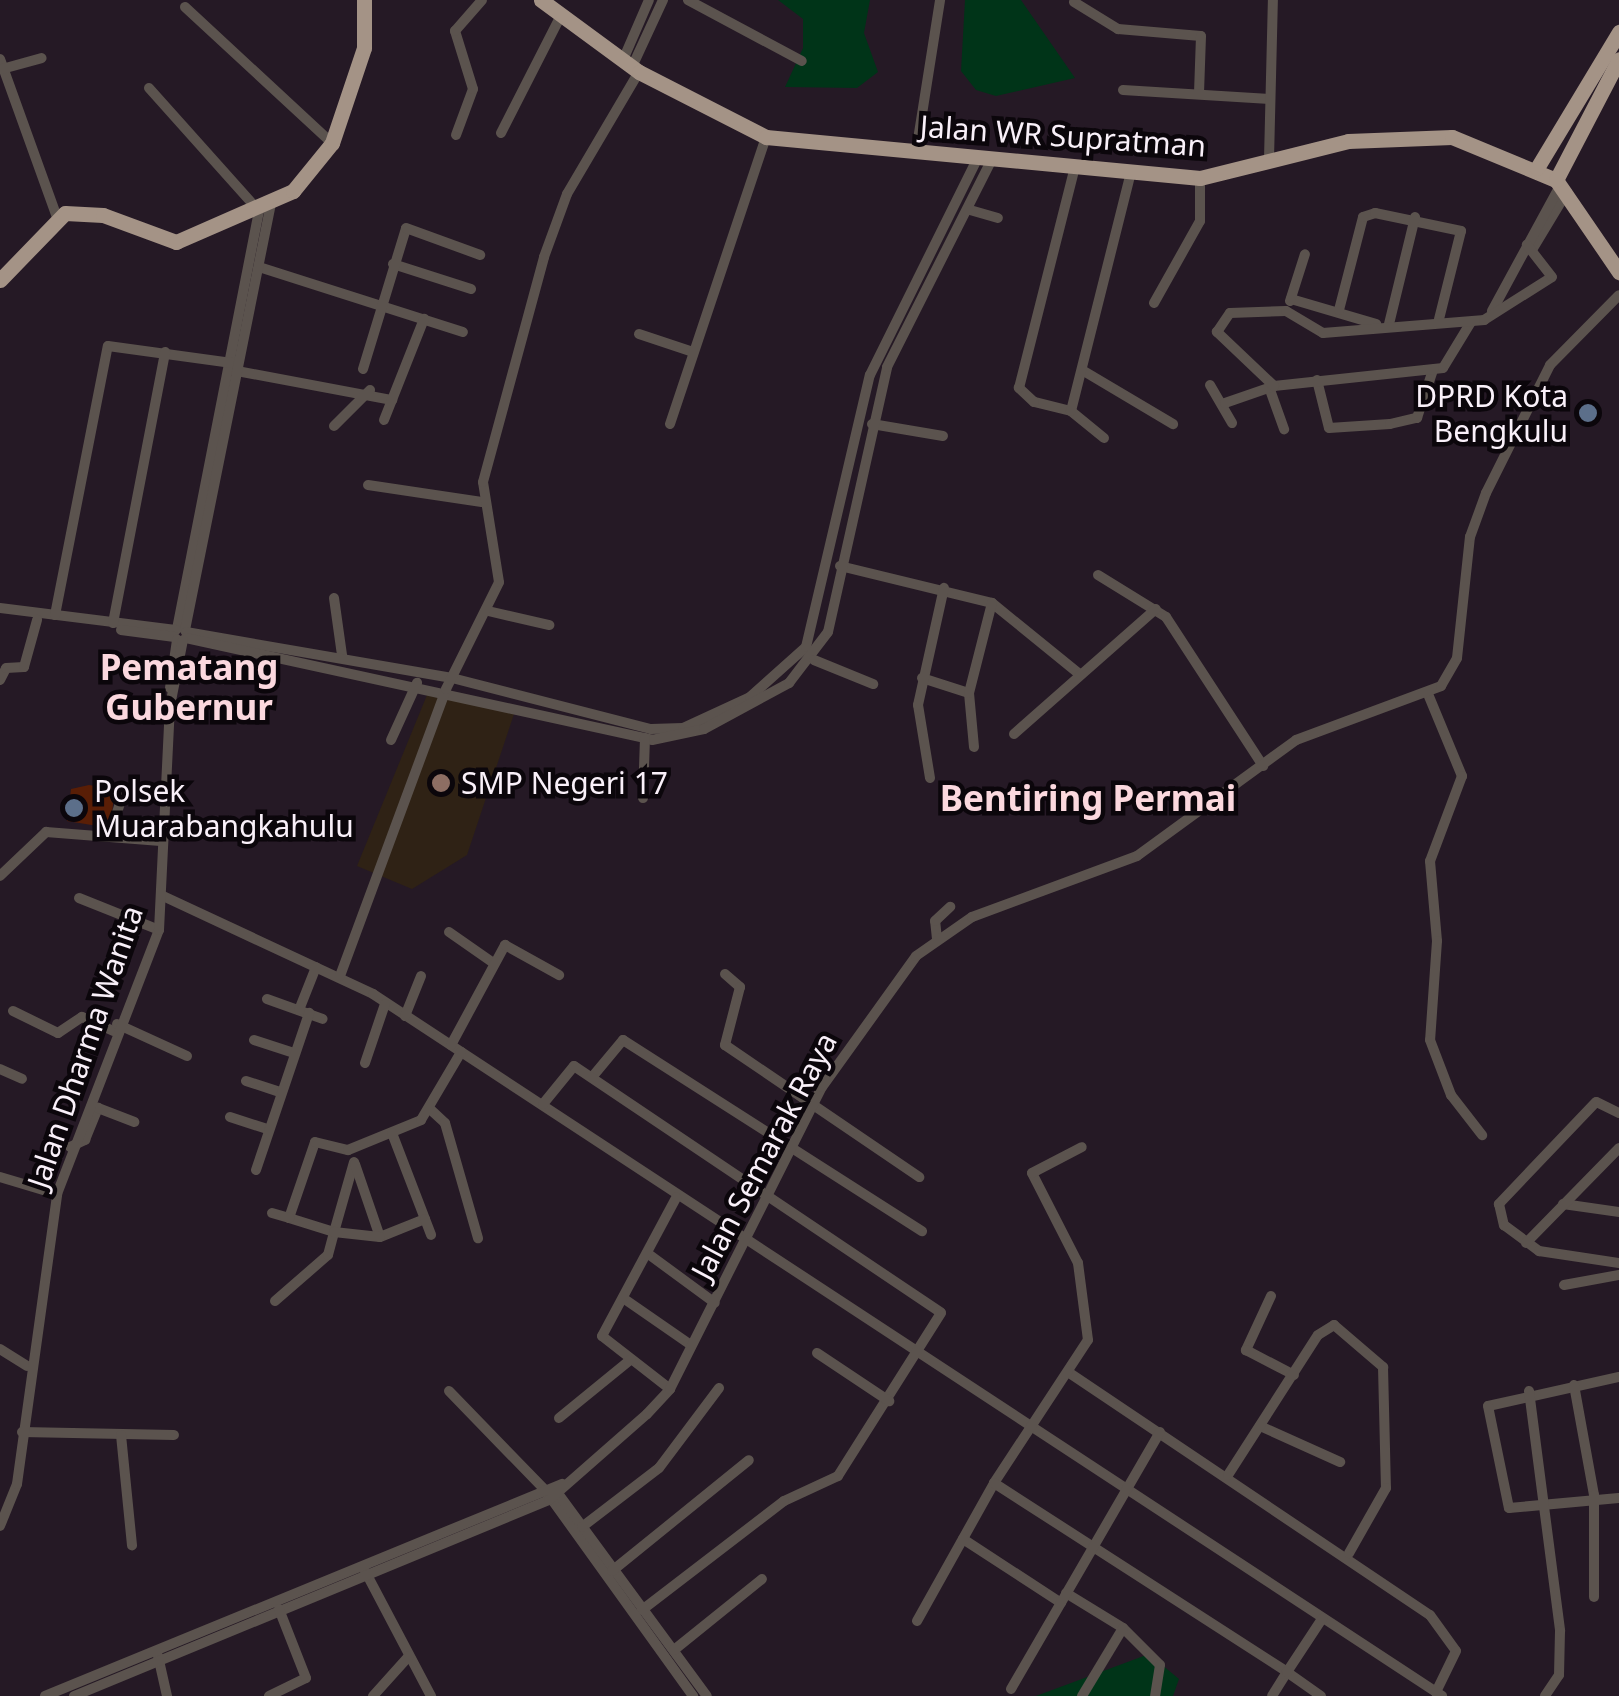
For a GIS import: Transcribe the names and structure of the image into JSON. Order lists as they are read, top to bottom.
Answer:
{
  "streets": {
    "highway": ["Jalan WR Supratman"],
    "street": ["Jalan Dharma Wanita", "Jalan Semarak Raya"]
  },
  "districts": ["Pematang Gubernur", "Bentiring Permai"],
  "places": ["DPRD Kota Bengkulu", "SMP Negeri 17", "Polsek Muarabangkahulu"]
}
